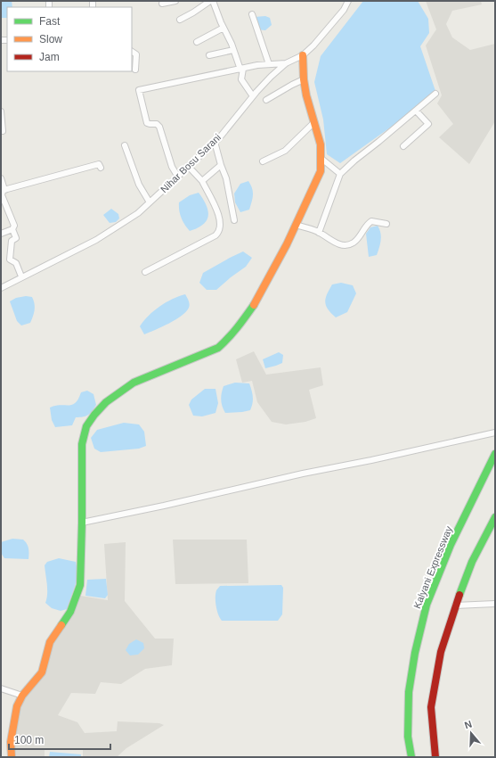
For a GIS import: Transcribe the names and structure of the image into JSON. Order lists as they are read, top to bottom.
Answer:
{
  "streets": {
    "main road": ["Kalyani Expressway"],
    "street": ["Nihar Bosu Sarani"]
  },
  "legend": ["Fast", "Slow", "Jam"],
  "scale_bar": "100 m",
  "north": "top"
}
